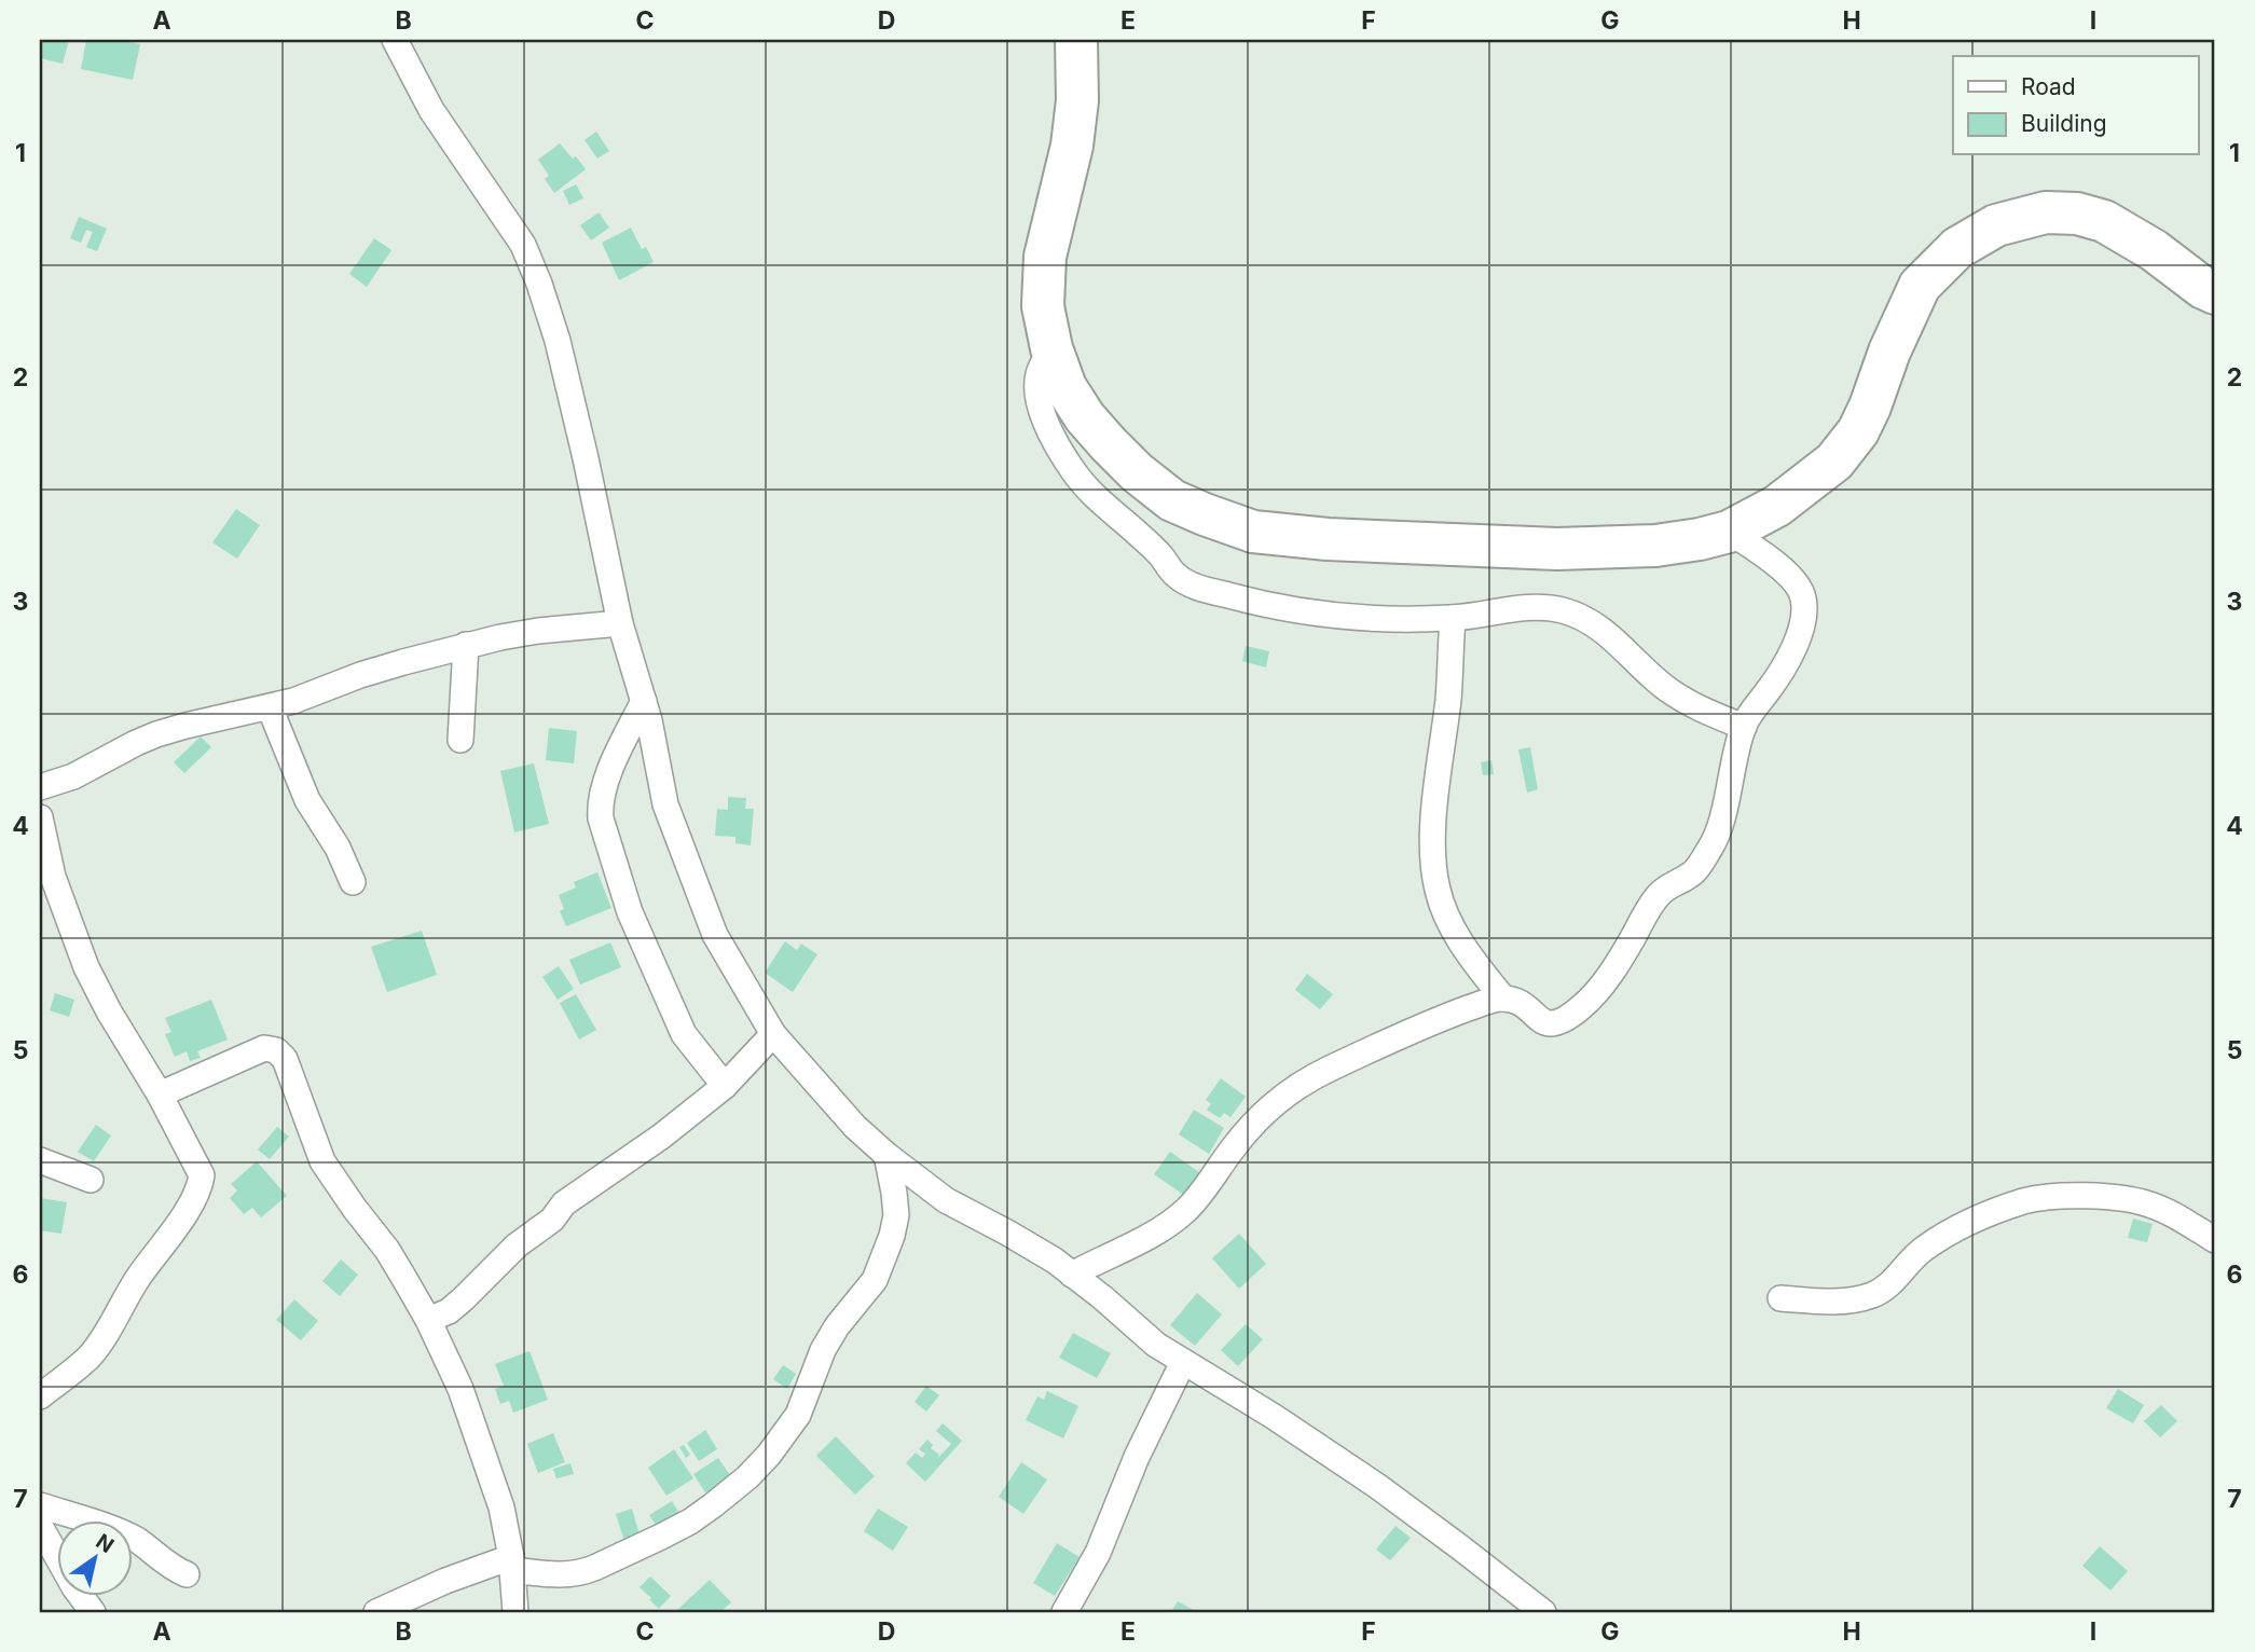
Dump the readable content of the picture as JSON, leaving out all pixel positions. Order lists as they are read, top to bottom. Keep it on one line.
{"legend":["Road","Building"],"north":"top right","grid":{"columns":["A","B","C","D","E","F","G","H","I"],"rows":["1","2","3","4","5","6","7"]}}
